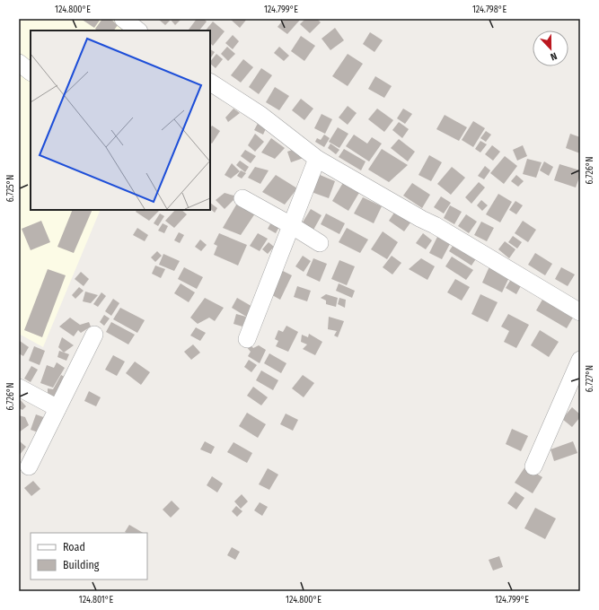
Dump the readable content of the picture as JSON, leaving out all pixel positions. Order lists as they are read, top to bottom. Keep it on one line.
{"legend":["Road","Building"],"north":"bottom","coordinates":["124.800°E","124.799°E","124.798°E","6.726°N","6.725°N","6.727°N","124.801°E"]}
